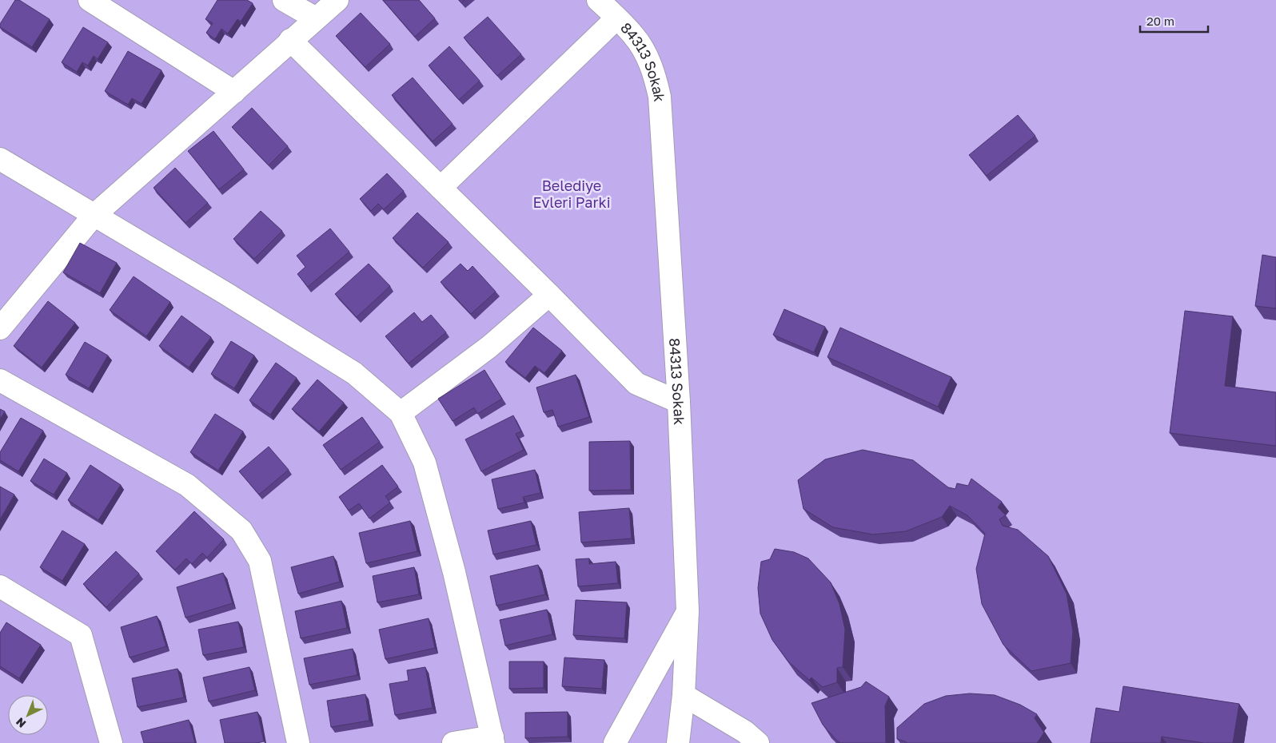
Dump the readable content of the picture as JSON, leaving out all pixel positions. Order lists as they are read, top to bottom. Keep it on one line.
{"streets":{"street":["84313 Sokak"]},"parks":["Belediye Evleri Parki"],"scale_bar":"20 m","north":"bottom left"}
